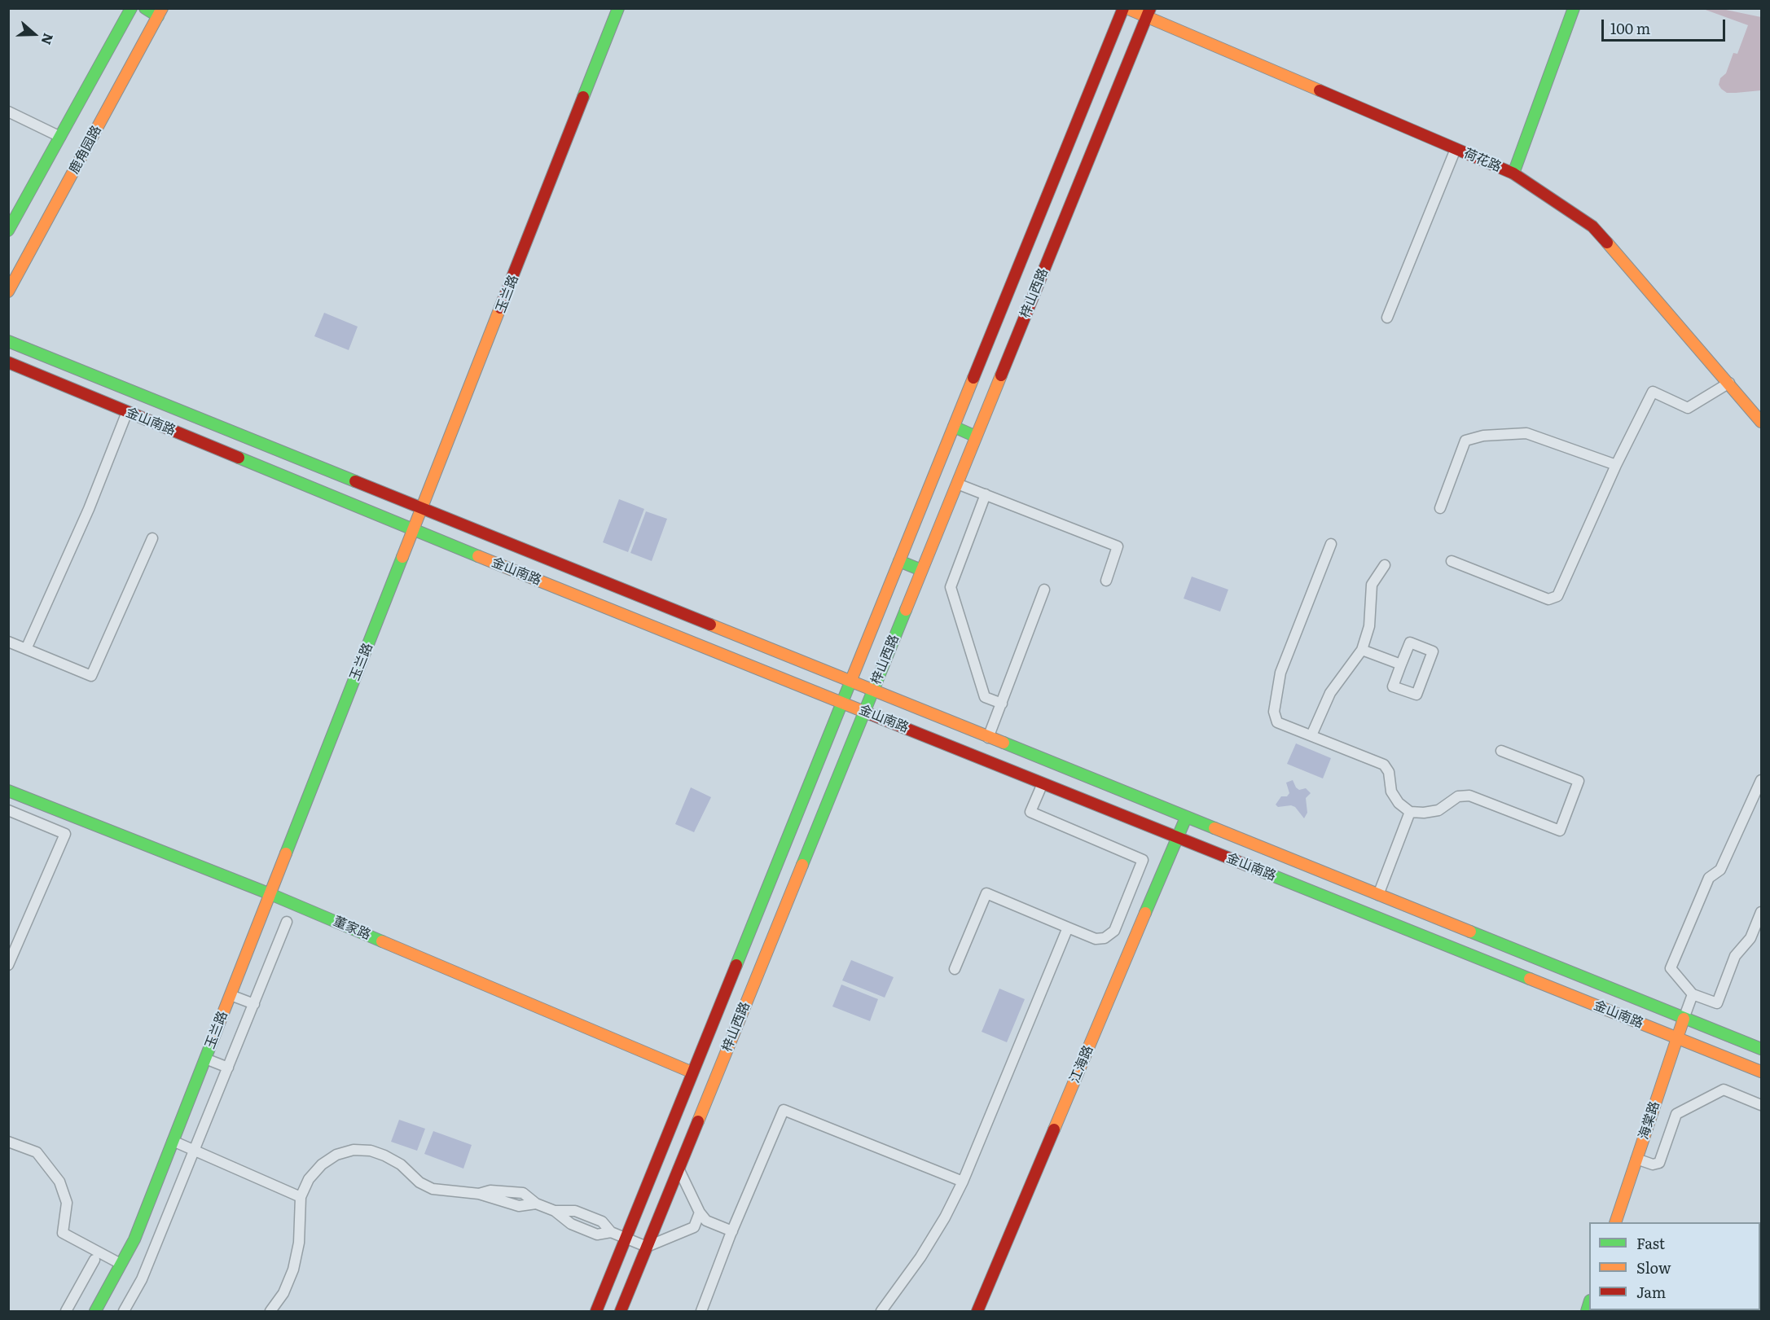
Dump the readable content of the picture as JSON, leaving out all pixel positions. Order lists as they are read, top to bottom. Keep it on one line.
{"streets":{"main road":["鹿角园路","荷花路","梓山西路","玉兰路","金山南路","董家路","江海路","海棠路"]},"crossings":[["荷花路","梓山西路"],["梓山西路","金山南路"],["梓山西路","董家路"],["玉兰路","金山南路"],["玉兰路","董家路"],["金山南路","江海路"],["金山南路","海棠路"]],"legend":["Fast","Slow","Jam"],"scale_bar":"100 m","north":"right"}
